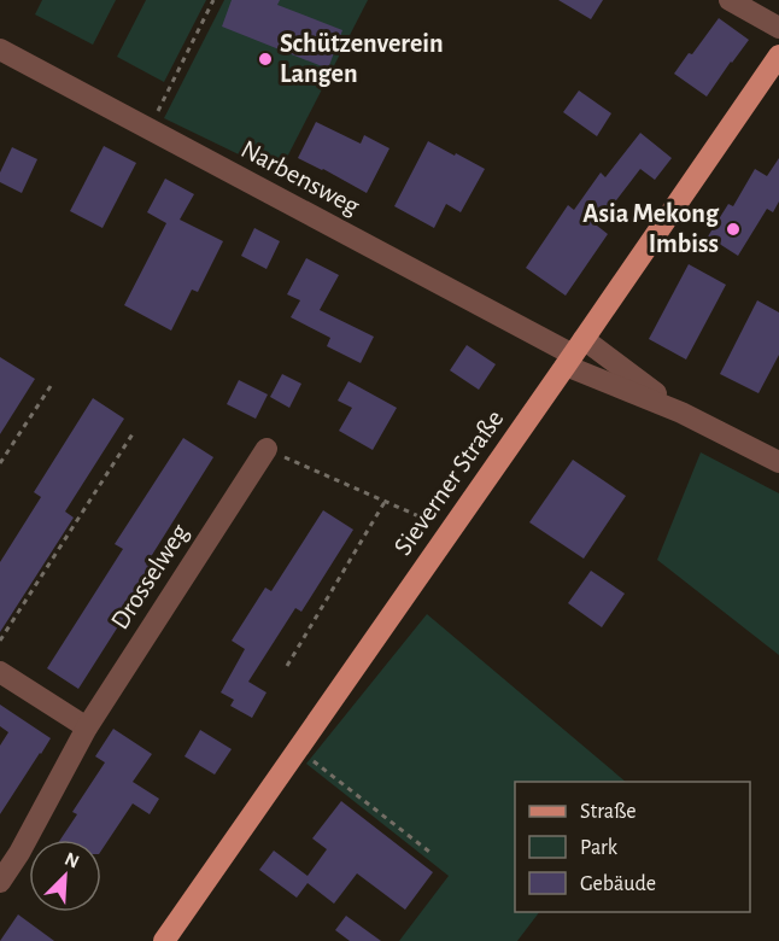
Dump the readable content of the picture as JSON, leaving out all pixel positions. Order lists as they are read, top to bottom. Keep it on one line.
{"streets":{"main road":["Sieverner Straße"],"street":["Narbensweg","Drosselweg"]},"crossings":[["Narbensweg","Sieverner Straße"]],"places":["Schützenverein Langen","Asia Mekong Imbiss"],"legend":["Straße","Park","Gebäude"],"north":"top right"}
